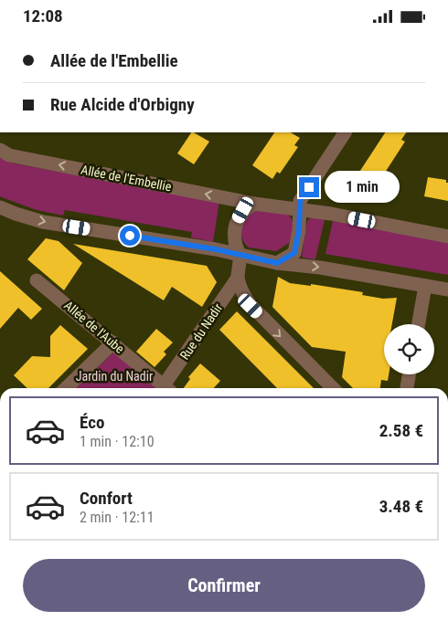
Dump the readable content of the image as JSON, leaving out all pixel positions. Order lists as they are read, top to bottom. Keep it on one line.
{"streets":{"street":["Allée de l'Embellie","Allée de l'Aube","Rue du Nadir"]},"parks":["Jardin du Nadir"],"page":{"status":"12:08","banner":["Allée de l'Embellie","Rue Alcide d'Orbigny"],"bubble":"1 min","list":[{"name":"Éco","note":"1 min · 12:10","value":"2.58 €"},{"name":"Confort","note":"2 min · 12:11","value":"3.48 €"}],"buttons":"Confirmer"}}
